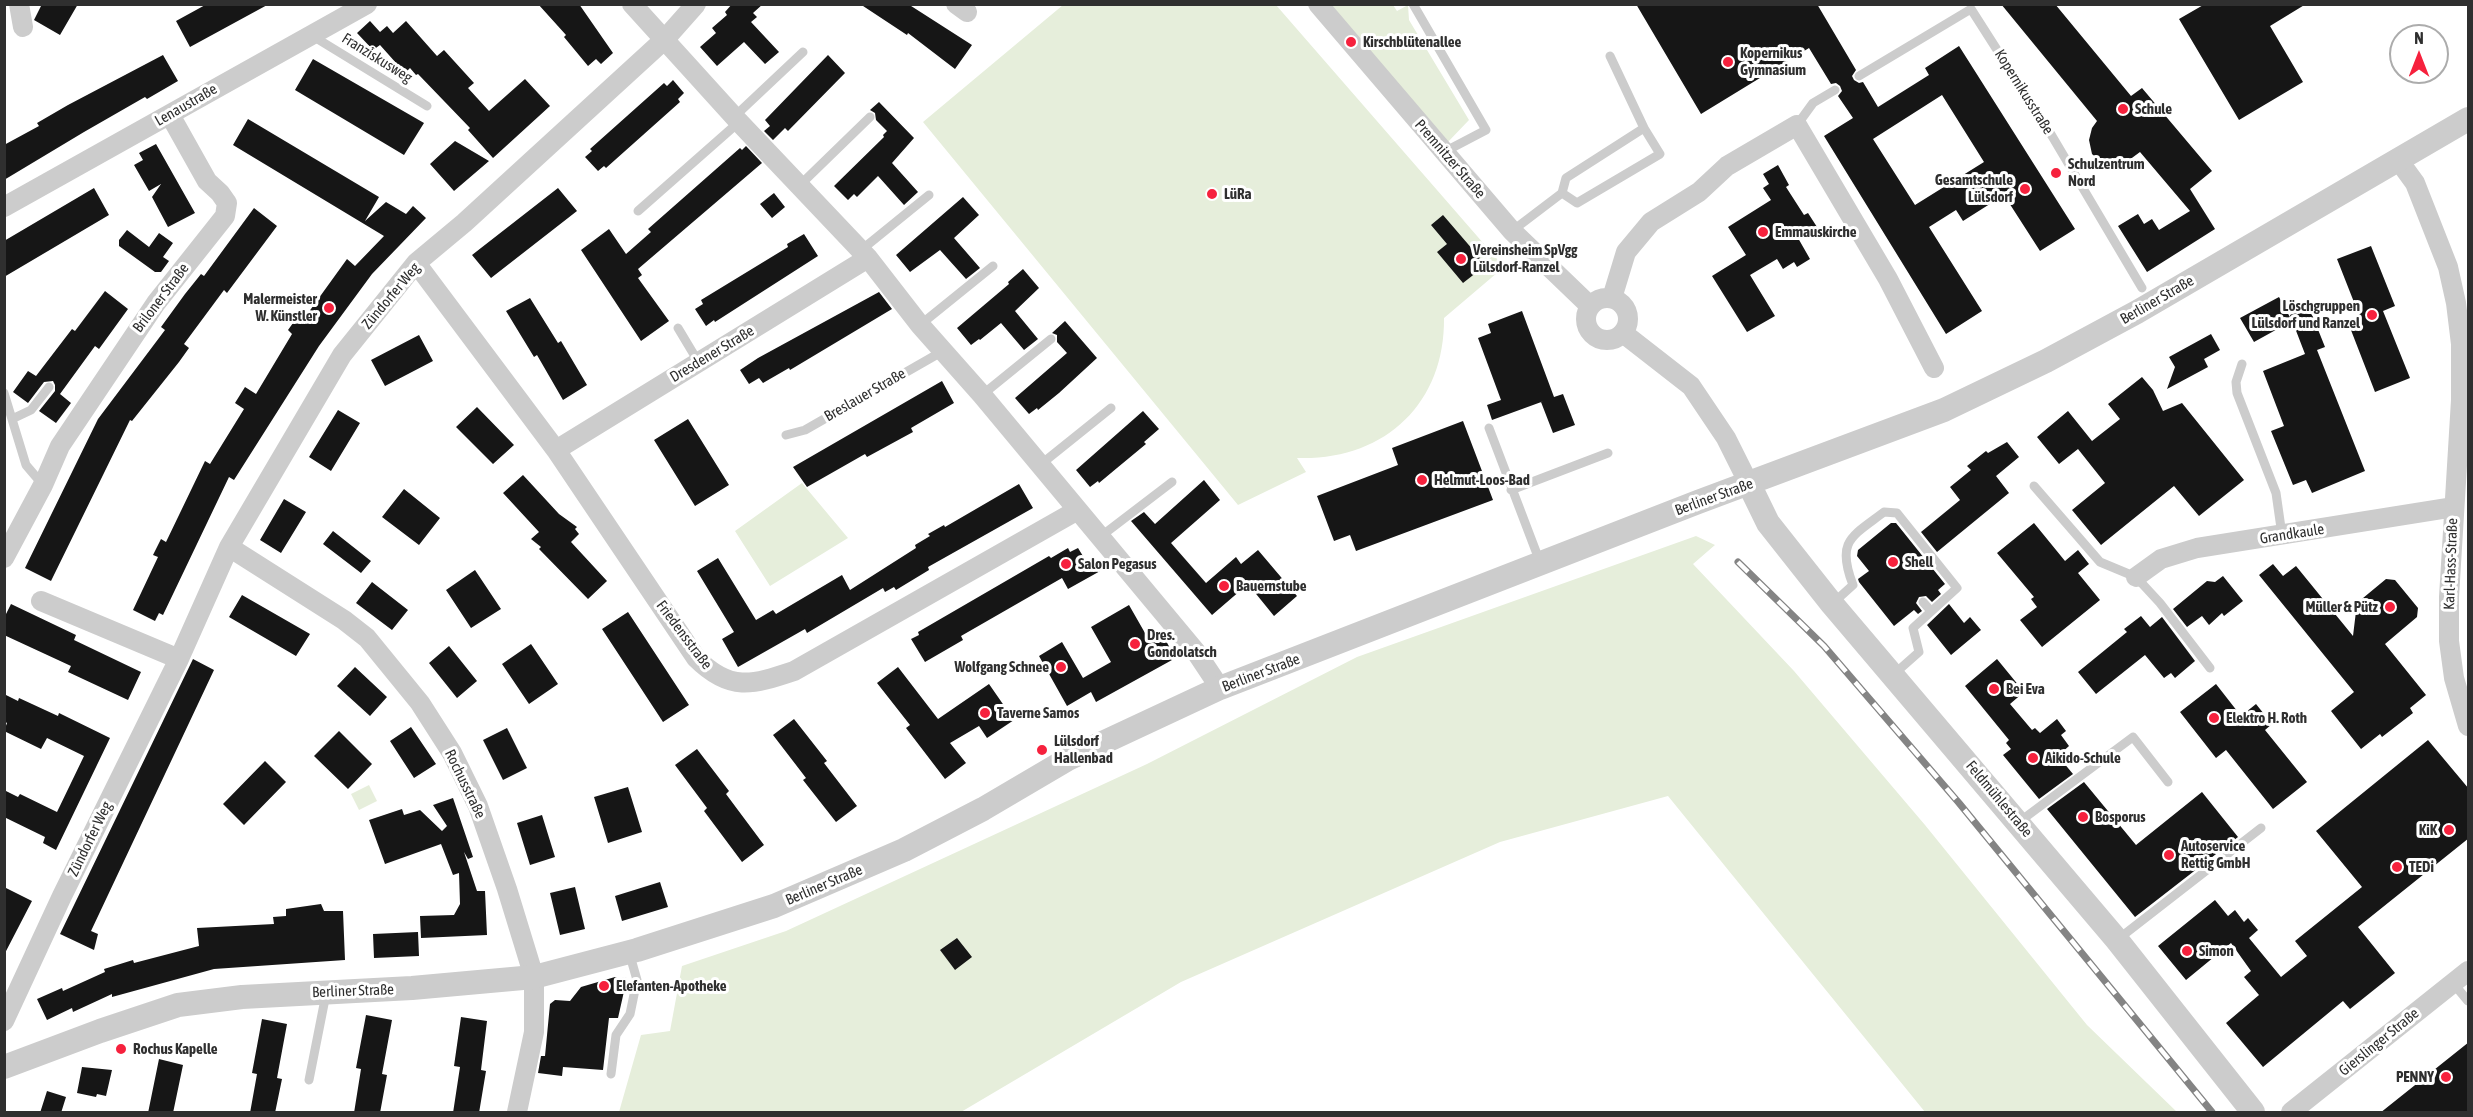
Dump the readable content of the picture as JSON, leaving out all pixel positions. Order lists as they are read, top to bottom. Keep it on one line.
{"streets":{"street":["Lenaustraße","Premnitzer Straße","Zündorfer Weg","Briloner Straße","Berliner Straße","Dresdener Straße","Grandkaule","Karl-Hass-Straße","Friedensstraße","Rochusstraße","Feldmühlestraße","Gierslinger Straße"],"lane":["Franziskusweg","Kopernikusstraße","Breslauer Straße"]},"crossings":[["Franziskusweg","Lenaustraße"],["Lenaustraße","Briloner Straße"],["Zündorfer Weg","Friedensstraße"],["Zündorfer Weg","Rochusstraße"],["Berliner Straße","Karl-Hass-Straße"],["Berliner Straße","Rochusstraße"],["Berliner Straße","Feldmühlestraße"],["Dresdener Straße","Friedensstraße"],["Grandkaule","Karl-Hass-Straße"]],"places":["Kirschblütenallee","Kopernikus Gymnasium","Schule","Schulzentrum Nord","Gesamtschule Lülsdorf","LüRa","Emmauskirche","Vereinsheim SpVgg Lülsdorf-Ranzel","Malermeister W. Künstler","Löschgruppen Lülsdorf und Ranzel","Helmut-Loos-Bad","Shell","Salon Pegasus","Bauernstube","Müller & Pütz","Dres. Gondolatsch","Wolfgang Schnee","Bei Eva","Taverne Samos","Elektro H. Roth","Lülsdorf Hallenbad","Aikido-Schule","Bosporus","KiK","Autoservice Rettig GmbH","TEDi","Simon","Elefanten-Apotheke","Rochus Kapelle","PENNY"],"north":"top"}
